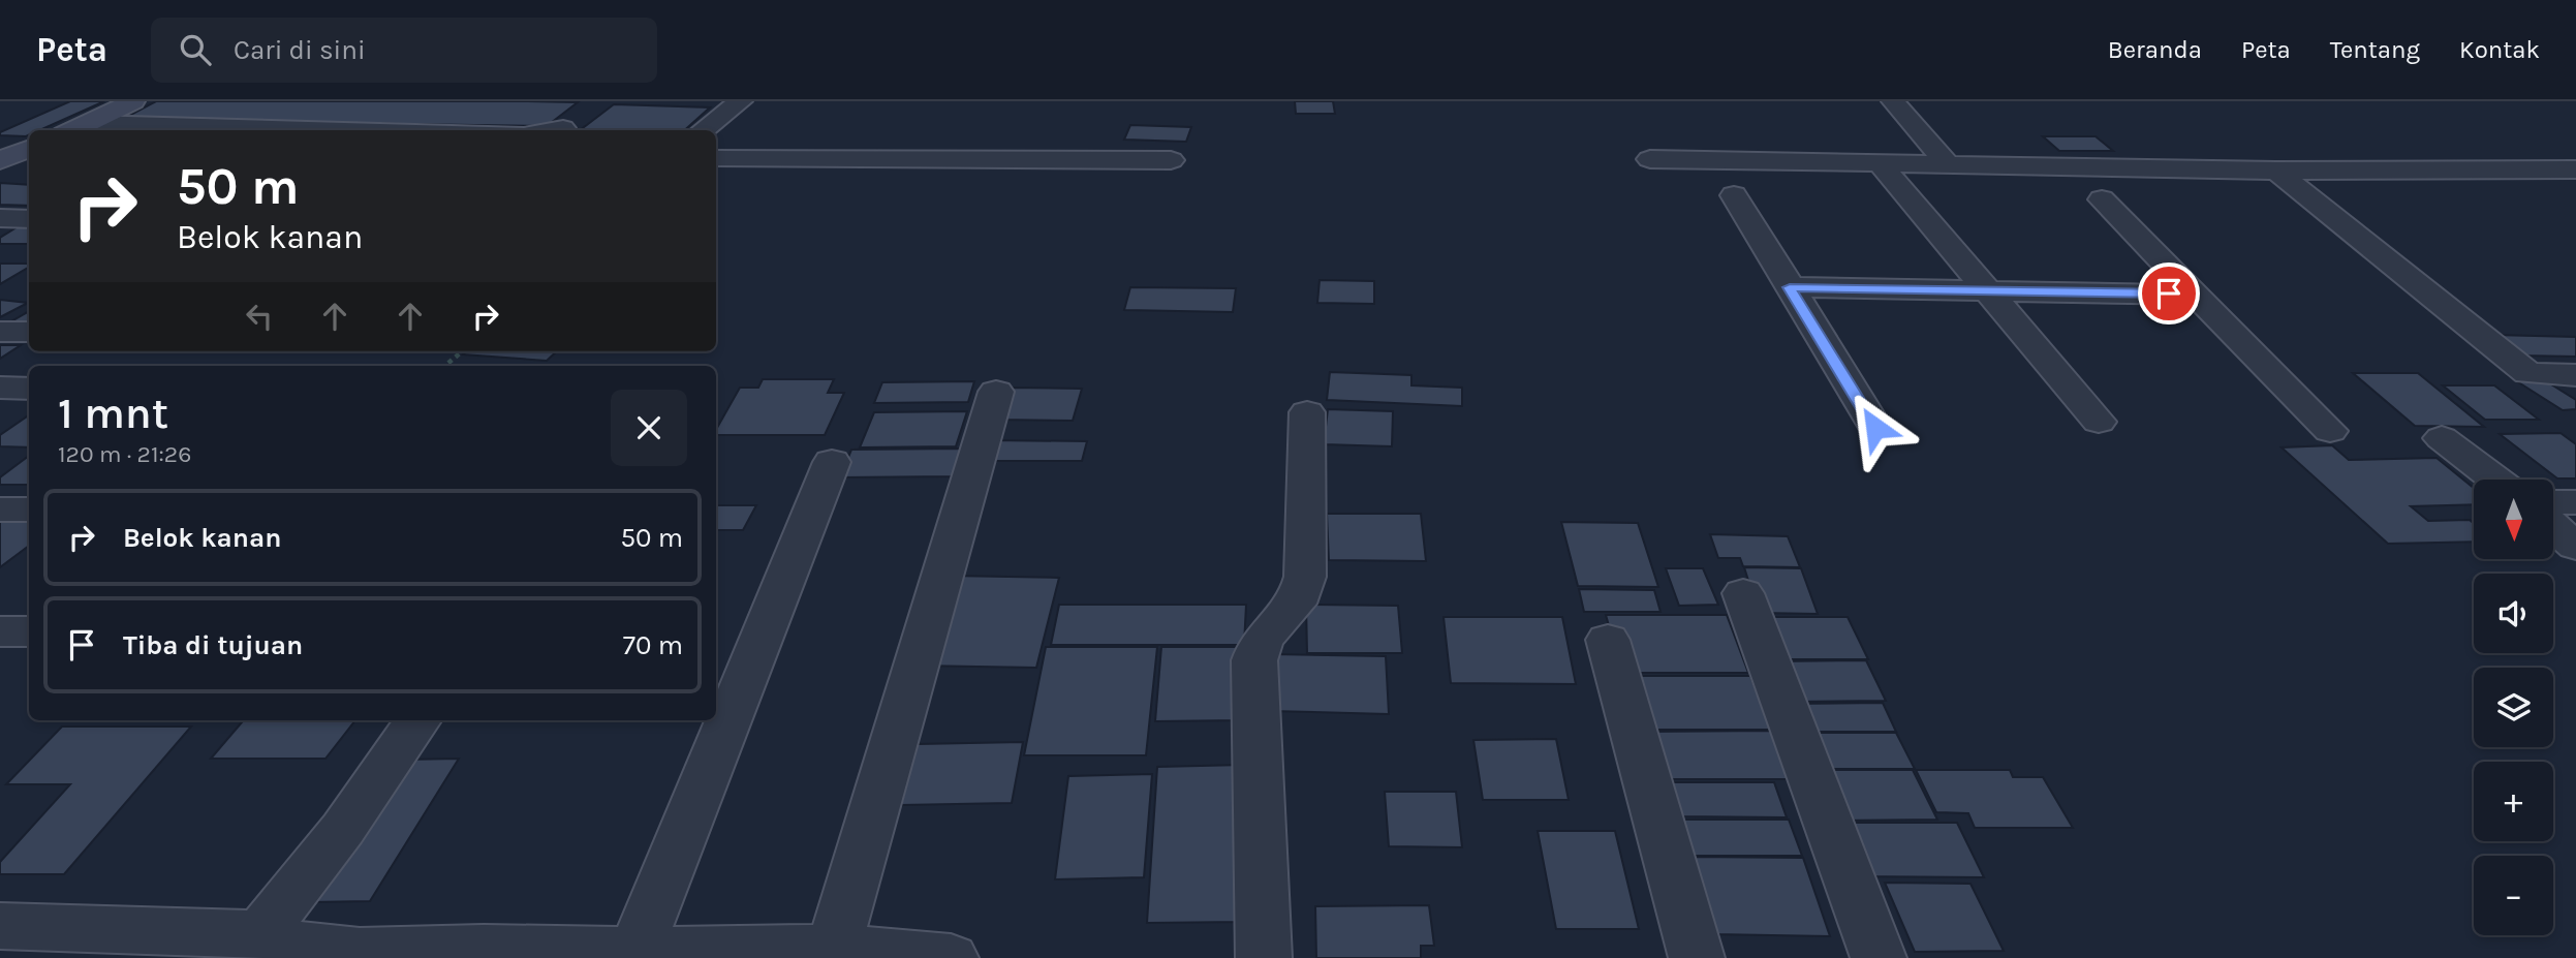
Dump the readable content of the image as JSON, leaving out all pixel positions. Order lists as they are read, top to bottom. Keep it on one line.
{"north":"bottom","page":{"header":"Peta","search":"Cari di sini","nav":["Beranda","Peta","Tentang","Kontak"],"turn":["50 m","Belok kanan"],"heading":["1 mnt","120 m · 21:26"],"map_buttons":["+","−"],"list":[{"name":"Belok kanan","value":"50 m"},{"name":"Tiba di tujuan","value":"70 m"}]}}
